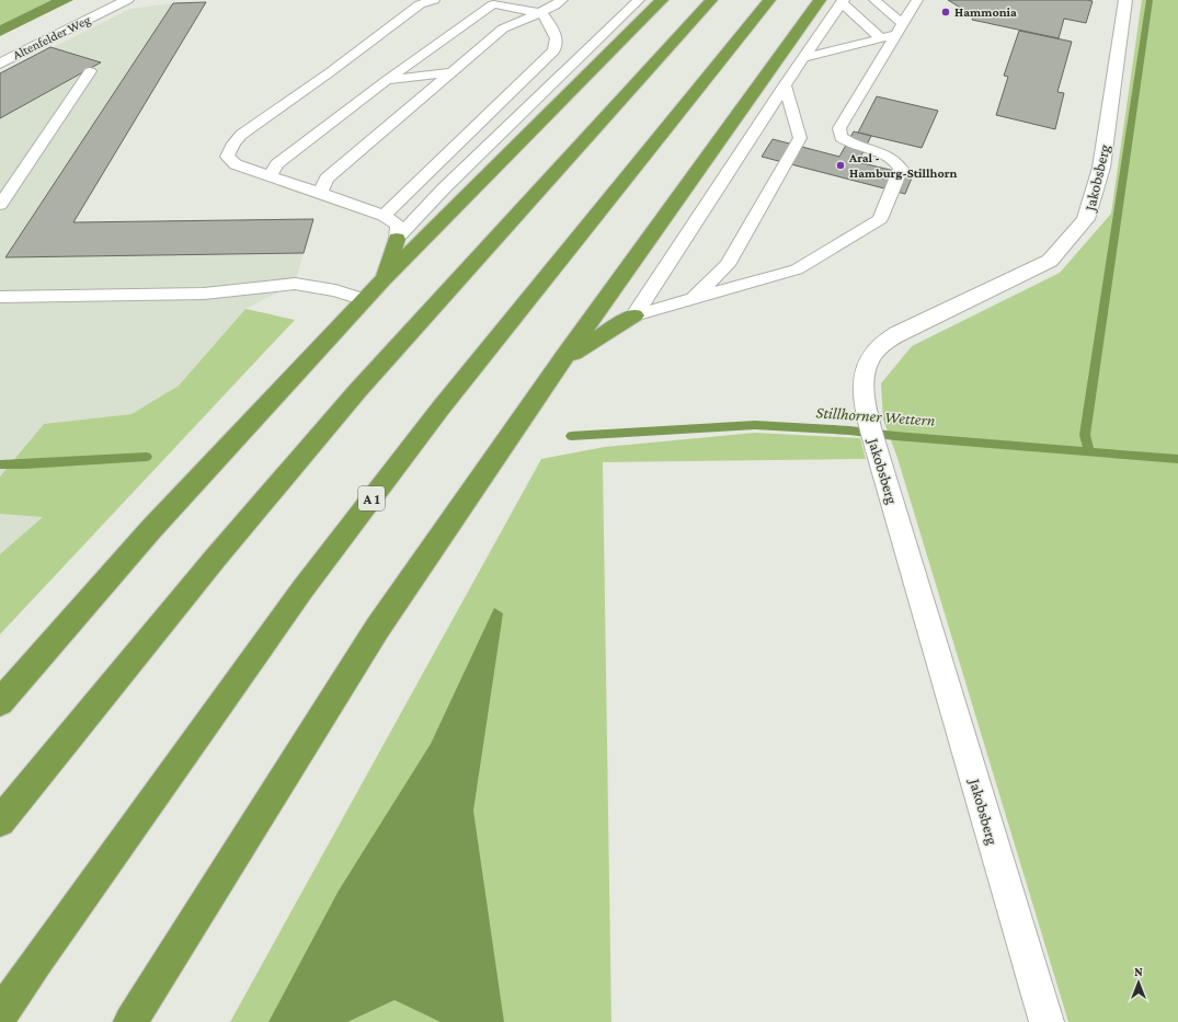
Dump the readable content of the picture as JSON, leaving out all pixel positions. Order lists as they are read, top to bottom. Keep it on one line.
{"streets":{"highway":["A 1"],"street":["Altenfelder Weg","Jakobsberg"]},"water":["Stillhorner Wettern"],"places":["Hammonia","Aral - Hamburg-Stillhorn"],"north":"top"}
